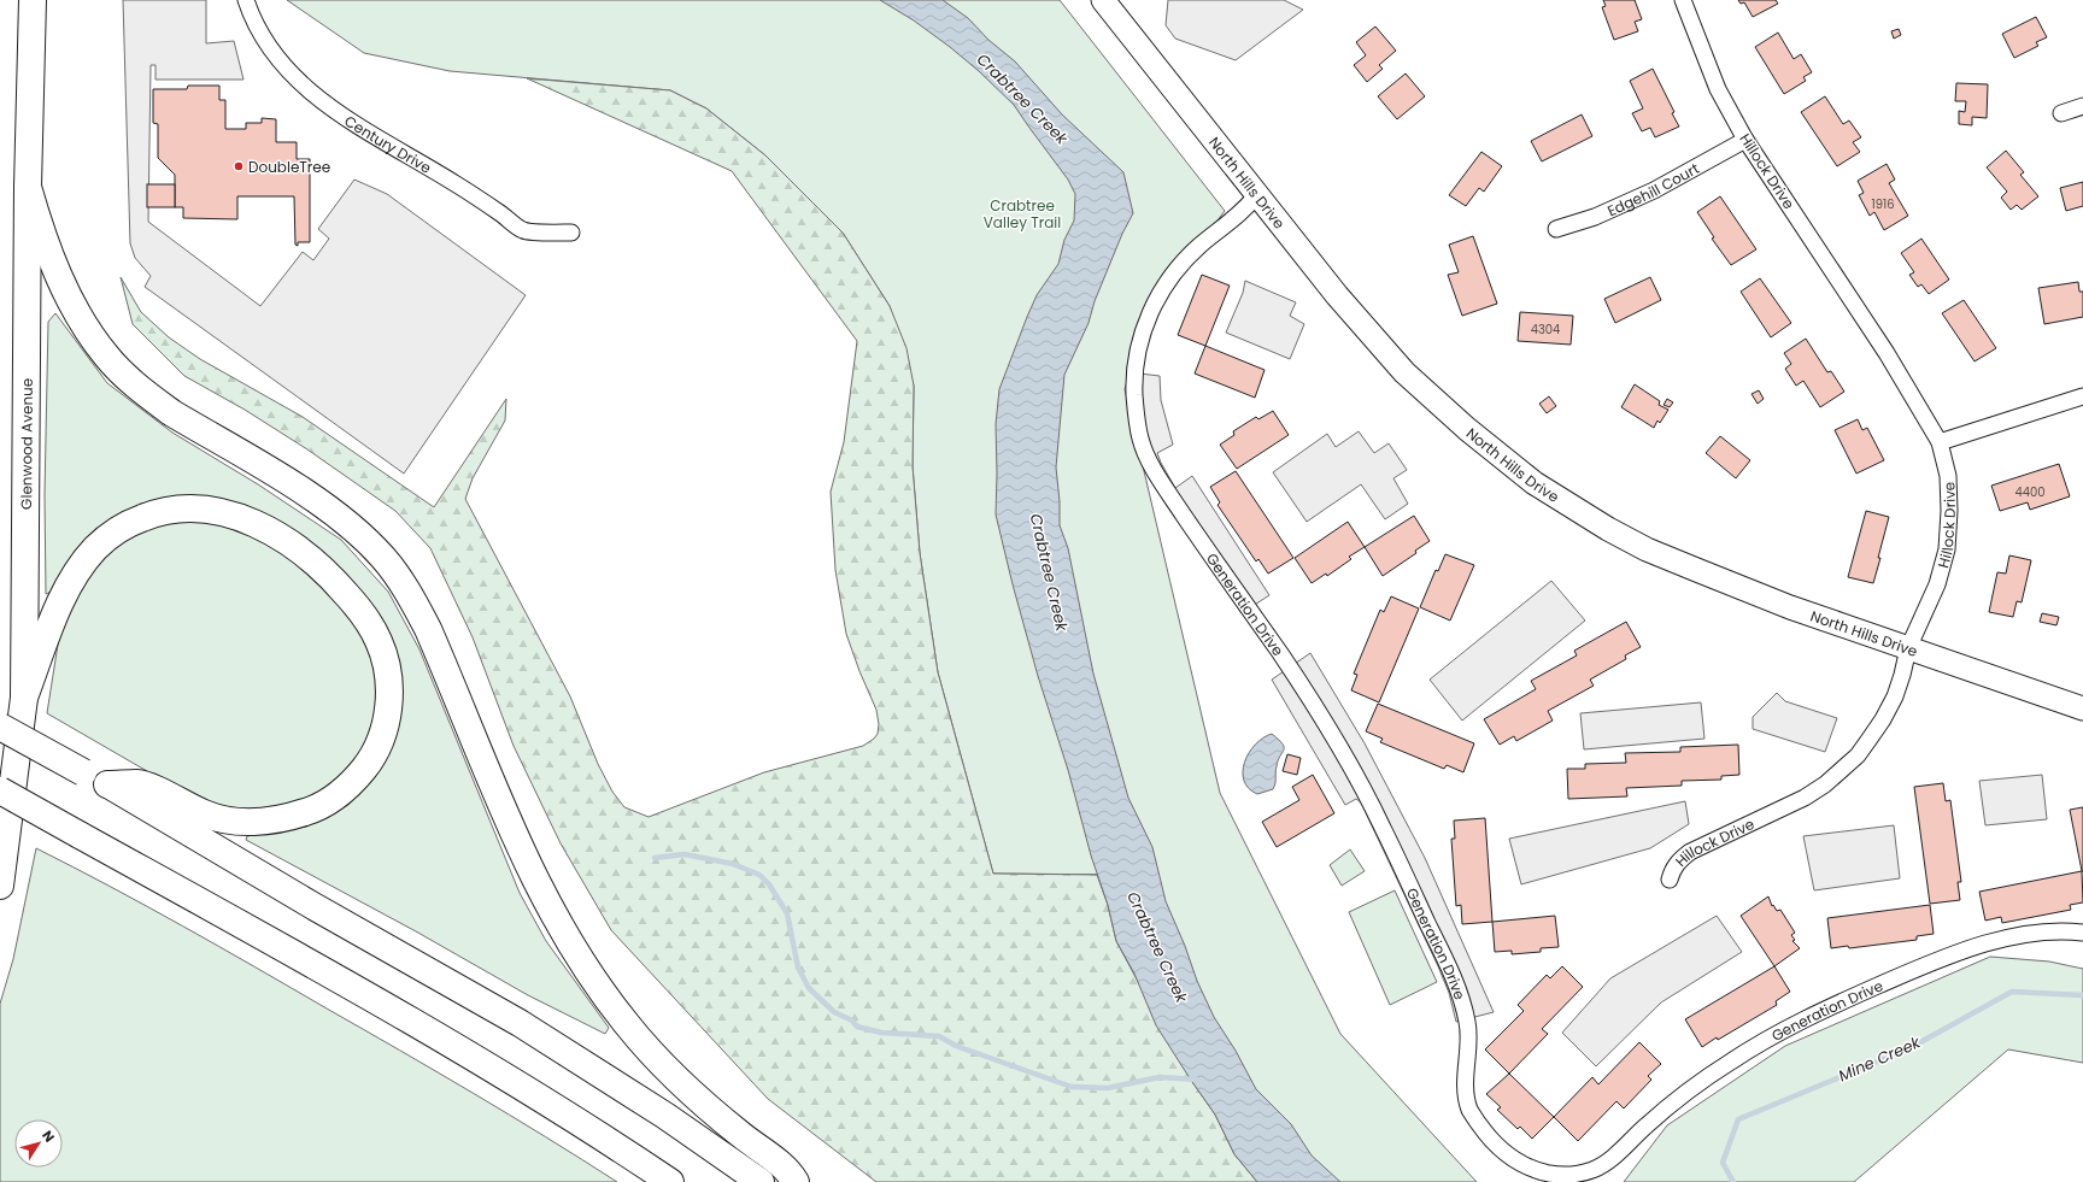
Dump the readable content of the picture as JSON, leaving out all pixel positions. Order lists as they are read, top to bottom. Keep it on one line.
{"streets":{"highway":["Glenwood Avenue"],"main road":["North Hills Drive"],"street":["Century Drive","Hillock Drive","Edgehill Court","Generation Drive"]},"crossings":[["Hillock Drive","North Hills Drive"],["Hillock Drive","Edgehill Court"],["North Hills Drive","Generation Drive"]],"water":["Crabtree Creek","Mine Creek"],"parks":["Crabtree Valley Trail"],"places":["DoubleTree"],"house_numbers":["1916","4304","4400"],"north":"top right"}
